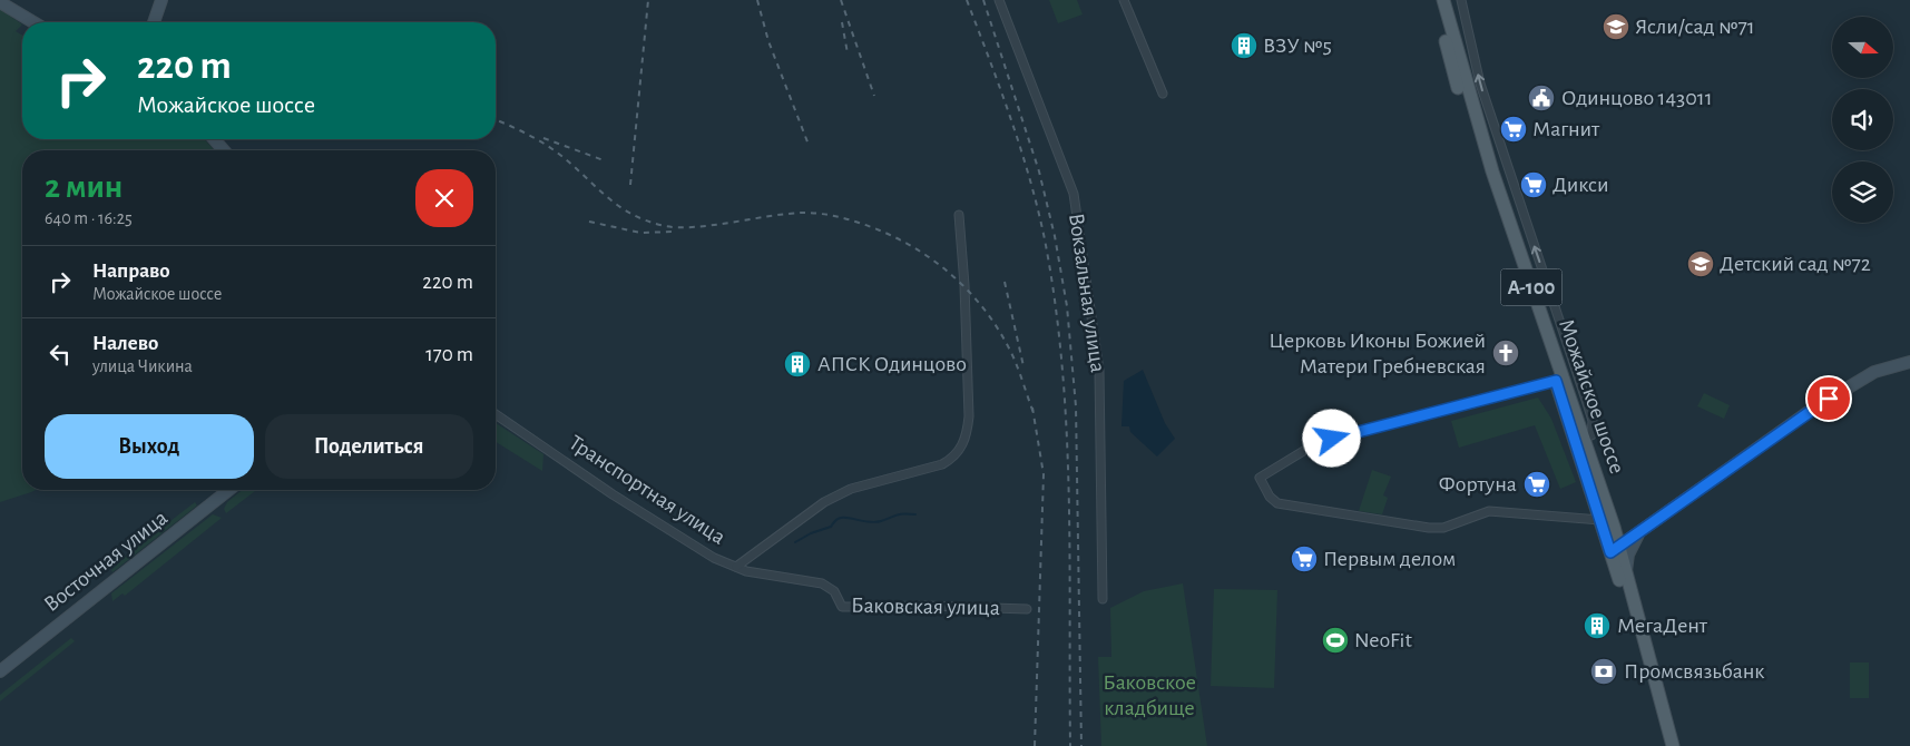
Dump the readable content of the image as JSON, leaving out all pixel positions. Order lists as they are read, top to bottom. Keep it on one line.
{"streets":{"main road":["А-100","Можайское шоссе"],"street":["Вокзальная улица","Транспортная улица","Восточная улица","Баковская улица"]},"crossings":[["Транспортная улица","Баковская улица"]],"parks":["Баковское кладбище"],"places":{"school or university":["Ясли/сад №71","Детский сад №72"],"building":["ВЗУ №5","АПСК Одинцово","МегаДент"],"public building":["Одинцово 143011"],"supermarket":["Магнит","Дикси","Фортуна","Первым делом"],"church":["Церковь Иконы Божией Матери Гребневская"],"sports":["NeoFit"],"bank":["Промсвязьбанк"]},"north":"right","page":{"turn":["220 m","Можайское шоссе"],"heading":["2 мин","640 m · 16:25"],"list":[{"name":"Направо","note":"Можайское шоссе","value":"220 m"},{"name":"Налево","note":"улица Чикина","value":"170 m"}],"buttons":["Выход","Поделиться"]}}
